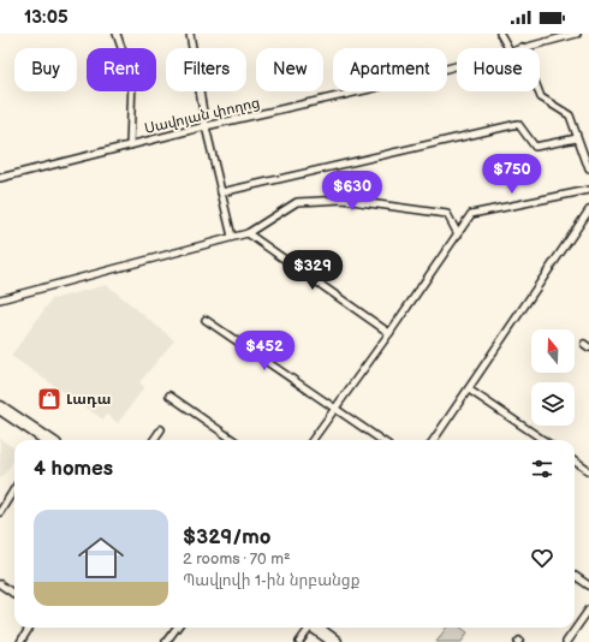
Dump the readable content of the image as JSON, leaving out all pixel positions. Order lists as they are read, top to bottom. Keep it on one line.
{"streets":{"street":["Սավոյան փողոց"]},"places":{"shop":["Լադա"]},"north":"top","page":{"status":"13:05","chip":["Buy","Rent","Filters","New","Apartment","House"],"price":["$750","$630","$329","$452"],"heading":"4 homes","list":[{"name":"$329/mo","note":"2 rooms · 70 m² · Պավլովի 1-ին նրբանցք"}]}}
